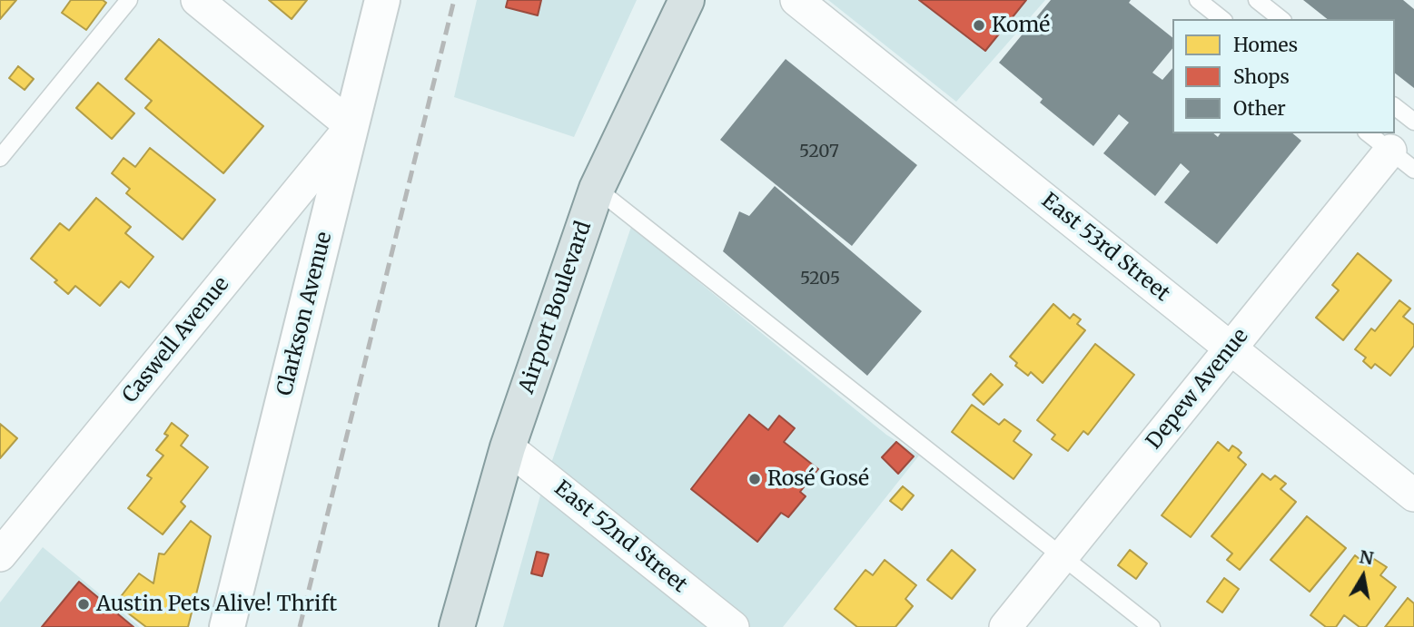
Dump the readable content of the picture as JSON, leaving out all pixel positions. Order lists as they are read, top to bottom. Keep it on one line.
{"streets":{"main road":["Airport Boulevard"],"street":["East 53rd Street","Clarkson Avenue","Caswell Avenue","Depew Avenue","East 52nd Street"]},"crossings":[["East 53rd Street","Depew Avenue"],["Airport Boulevard","East 52nd Street"],["Clarkson Avenue","Caswell Avenue"]],"places":["Komé","Rosé Gosé","Austin Pets Alive! Thrift"],"house_numbers":["5207","5205"],"legend":["Homes","Shops","Other"],"north":"top"}
